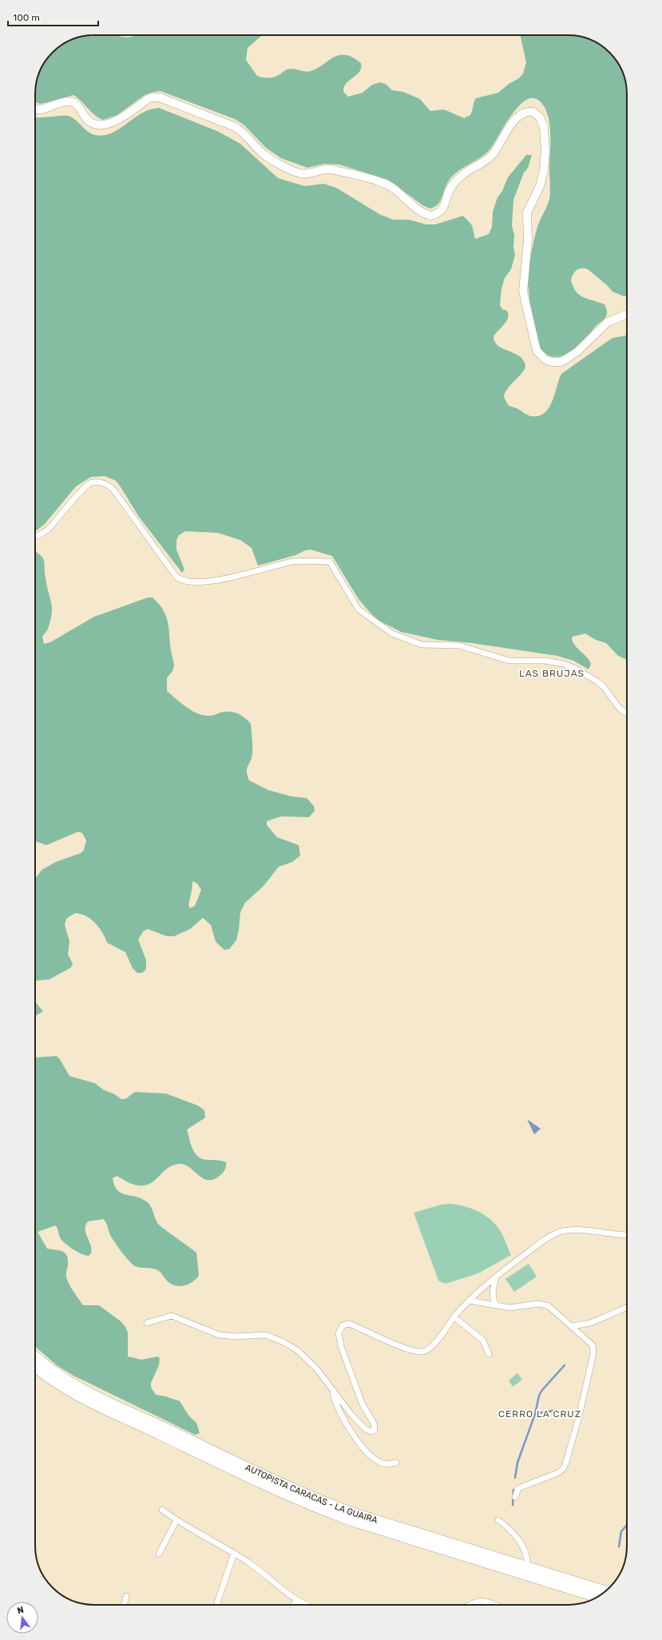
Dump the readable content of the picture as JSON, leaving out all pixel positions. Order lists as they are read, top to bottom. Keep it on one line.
{"streets":{"highway":["AUTOPISTA CARACAS - LA GUAIRA"]},"districts":["LAS BRUJAS","CERRO LA CRUZ"],"scale_bar":"100 m","north":"top"}
